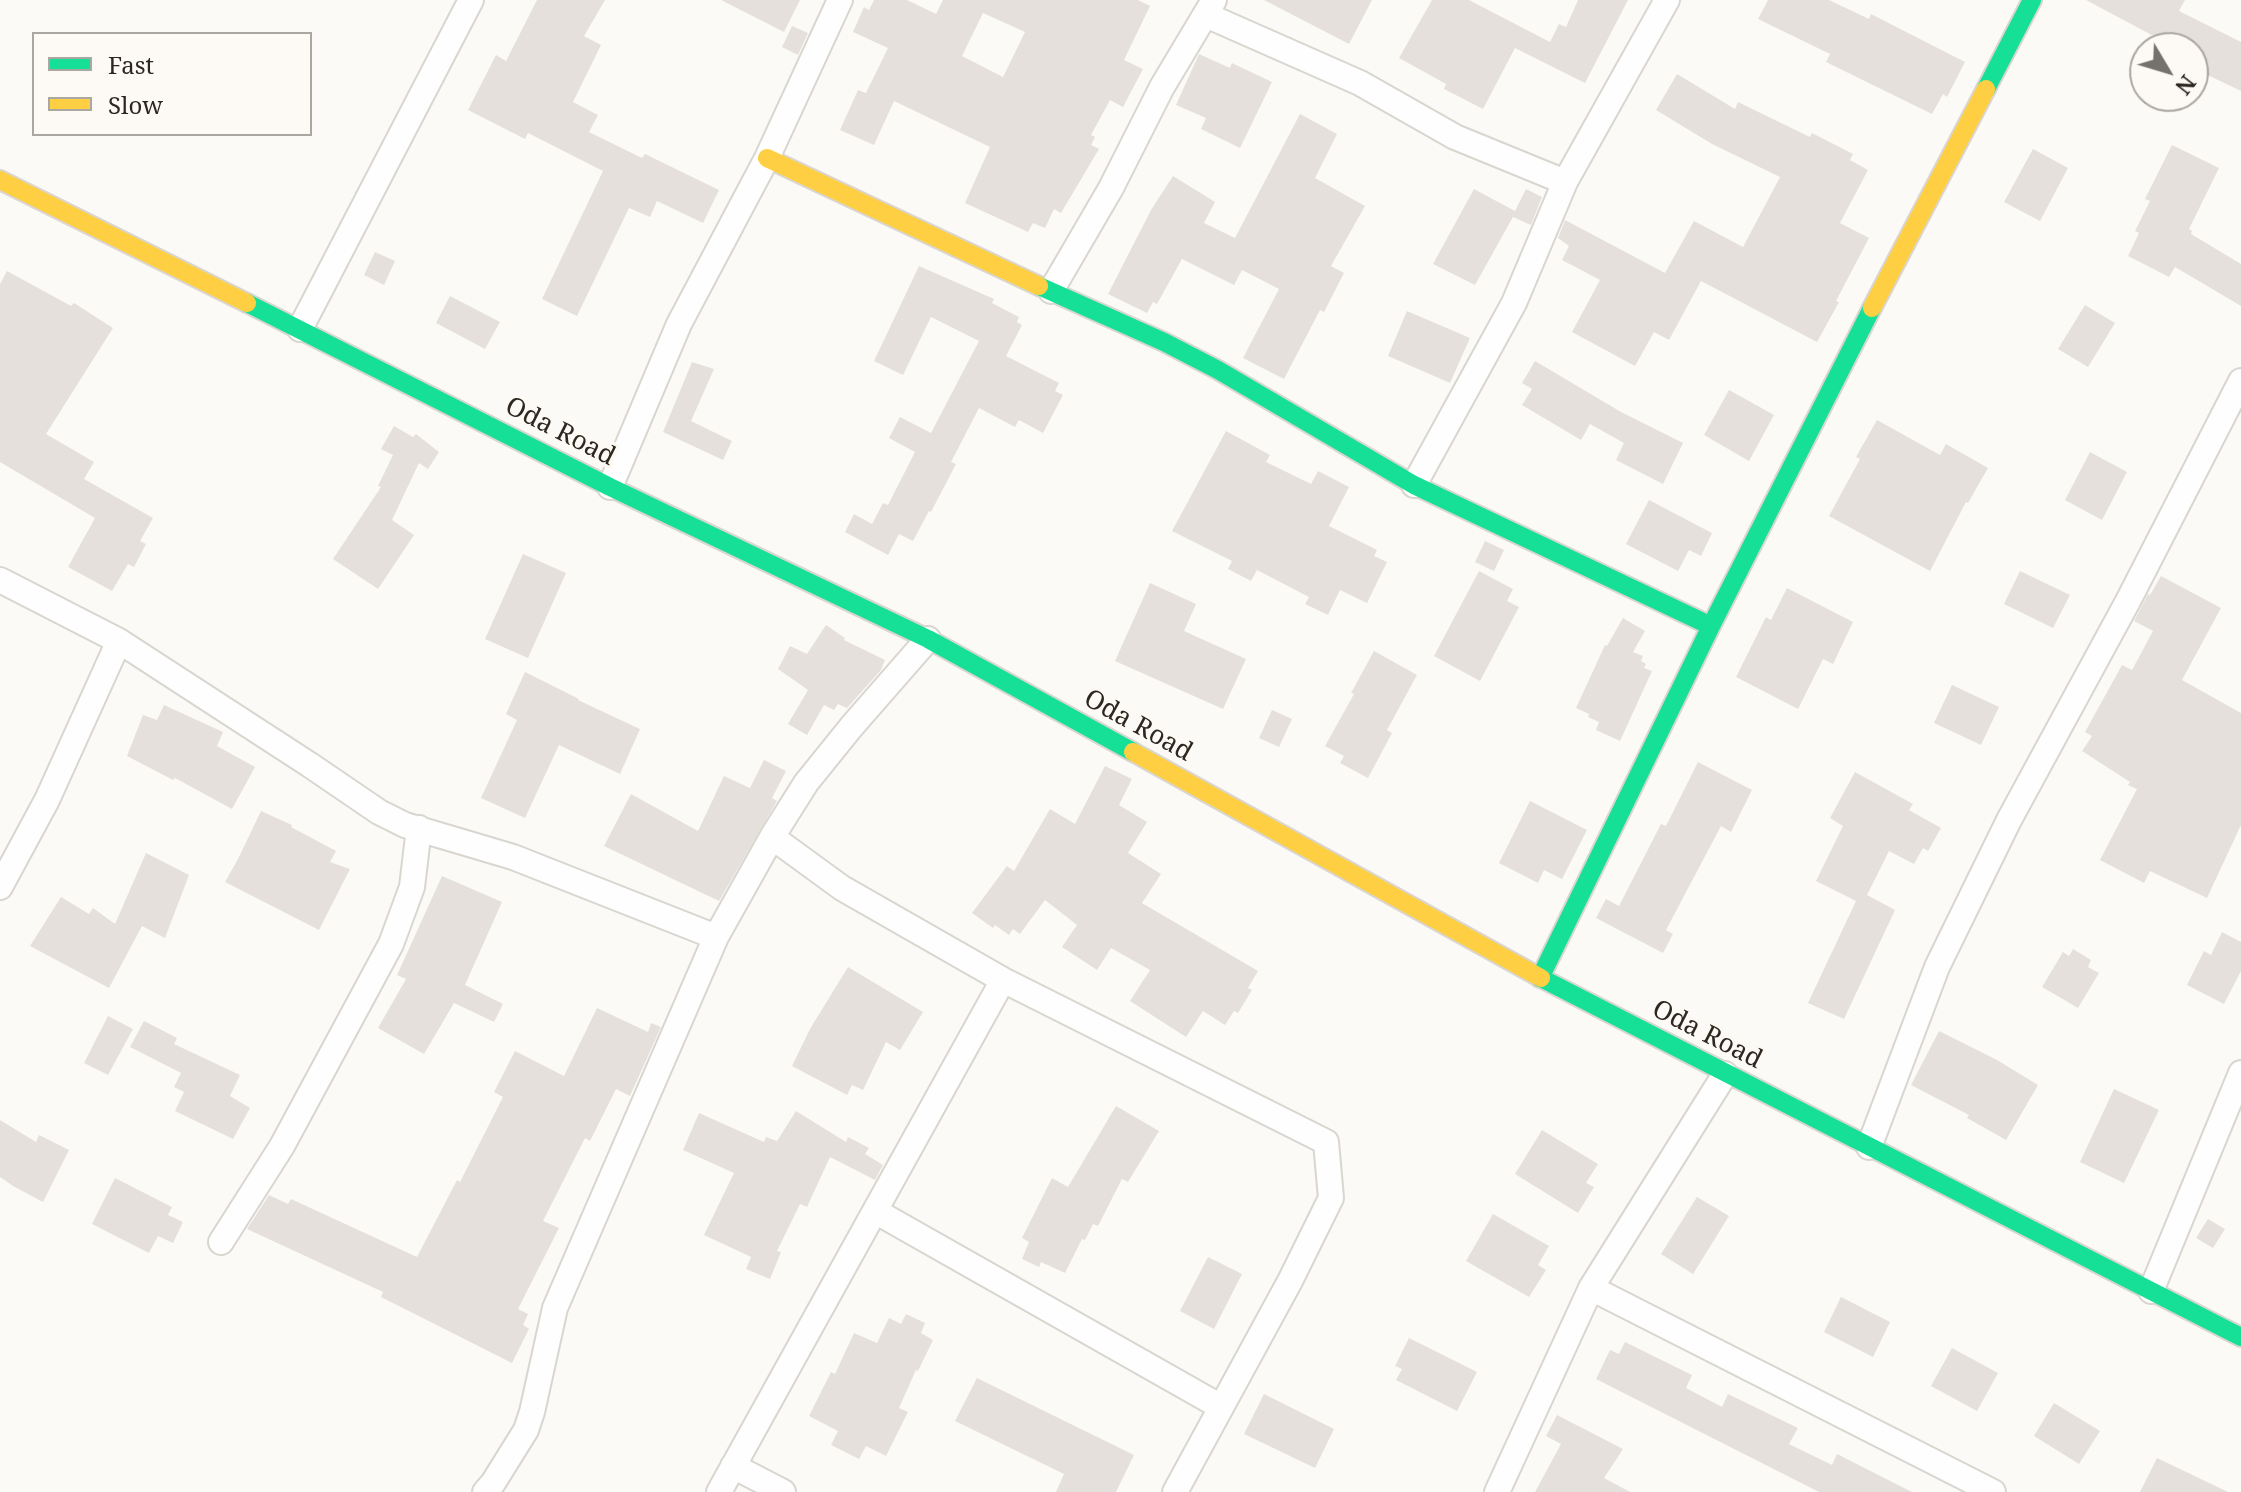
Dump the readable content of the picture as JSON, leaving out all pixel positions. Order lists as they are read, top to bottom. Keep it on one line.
{"streets":{"street":["Oda Road"]},"legend":["Fast","Slow"],"north":"bottom right"}
